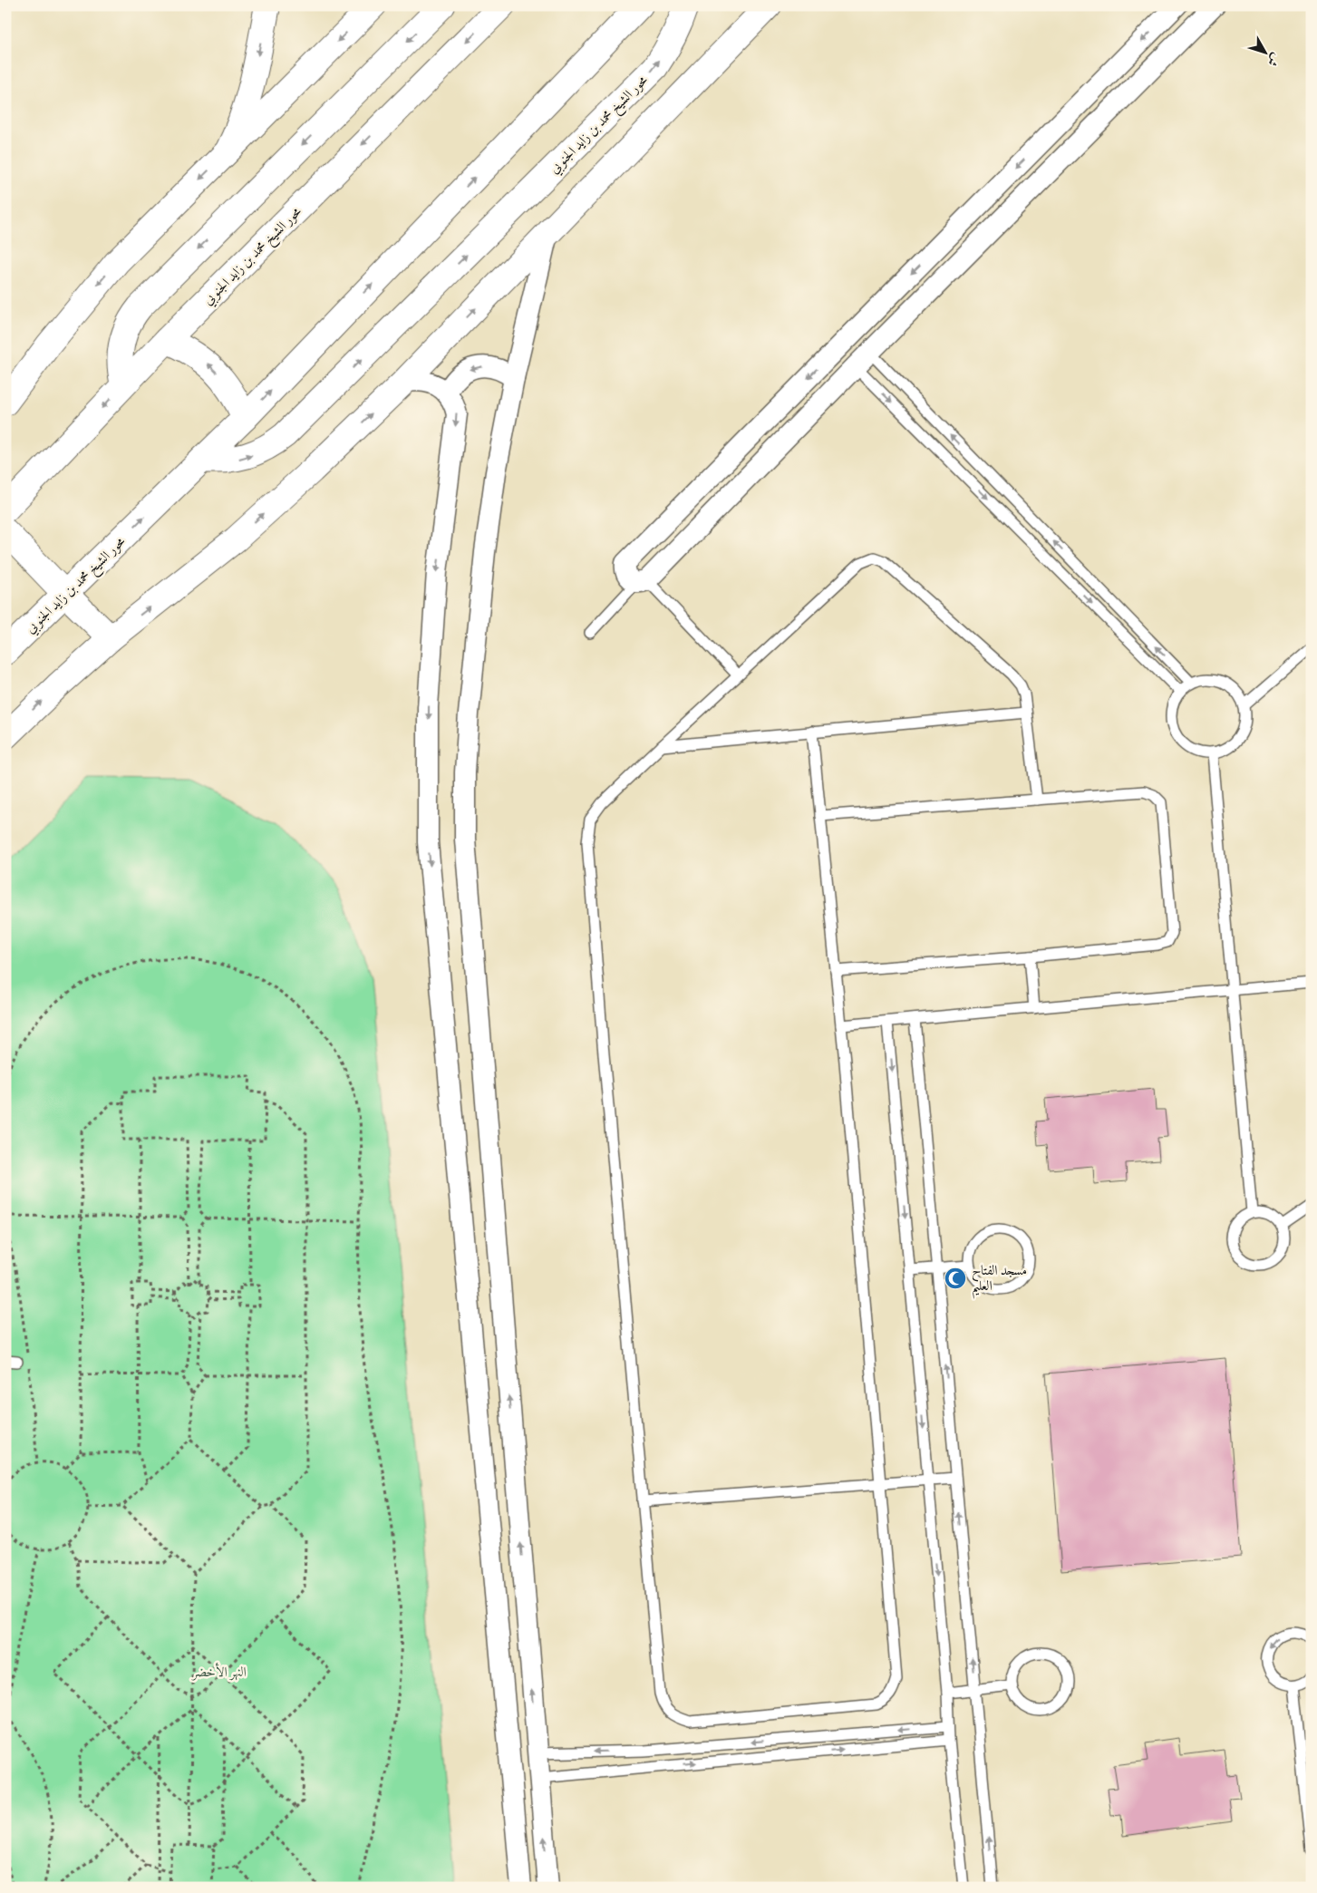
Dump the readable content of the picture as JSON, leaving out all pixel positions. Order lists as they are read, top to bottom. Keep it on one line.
{"streets":{"main road":["محور الشيخ محمد بن زايد الجنوبي"]},"parks":["النهر الأخضر"],"places":{"mosque":["مسجد الفتاح العليم"]},"north":"bottom right"}
